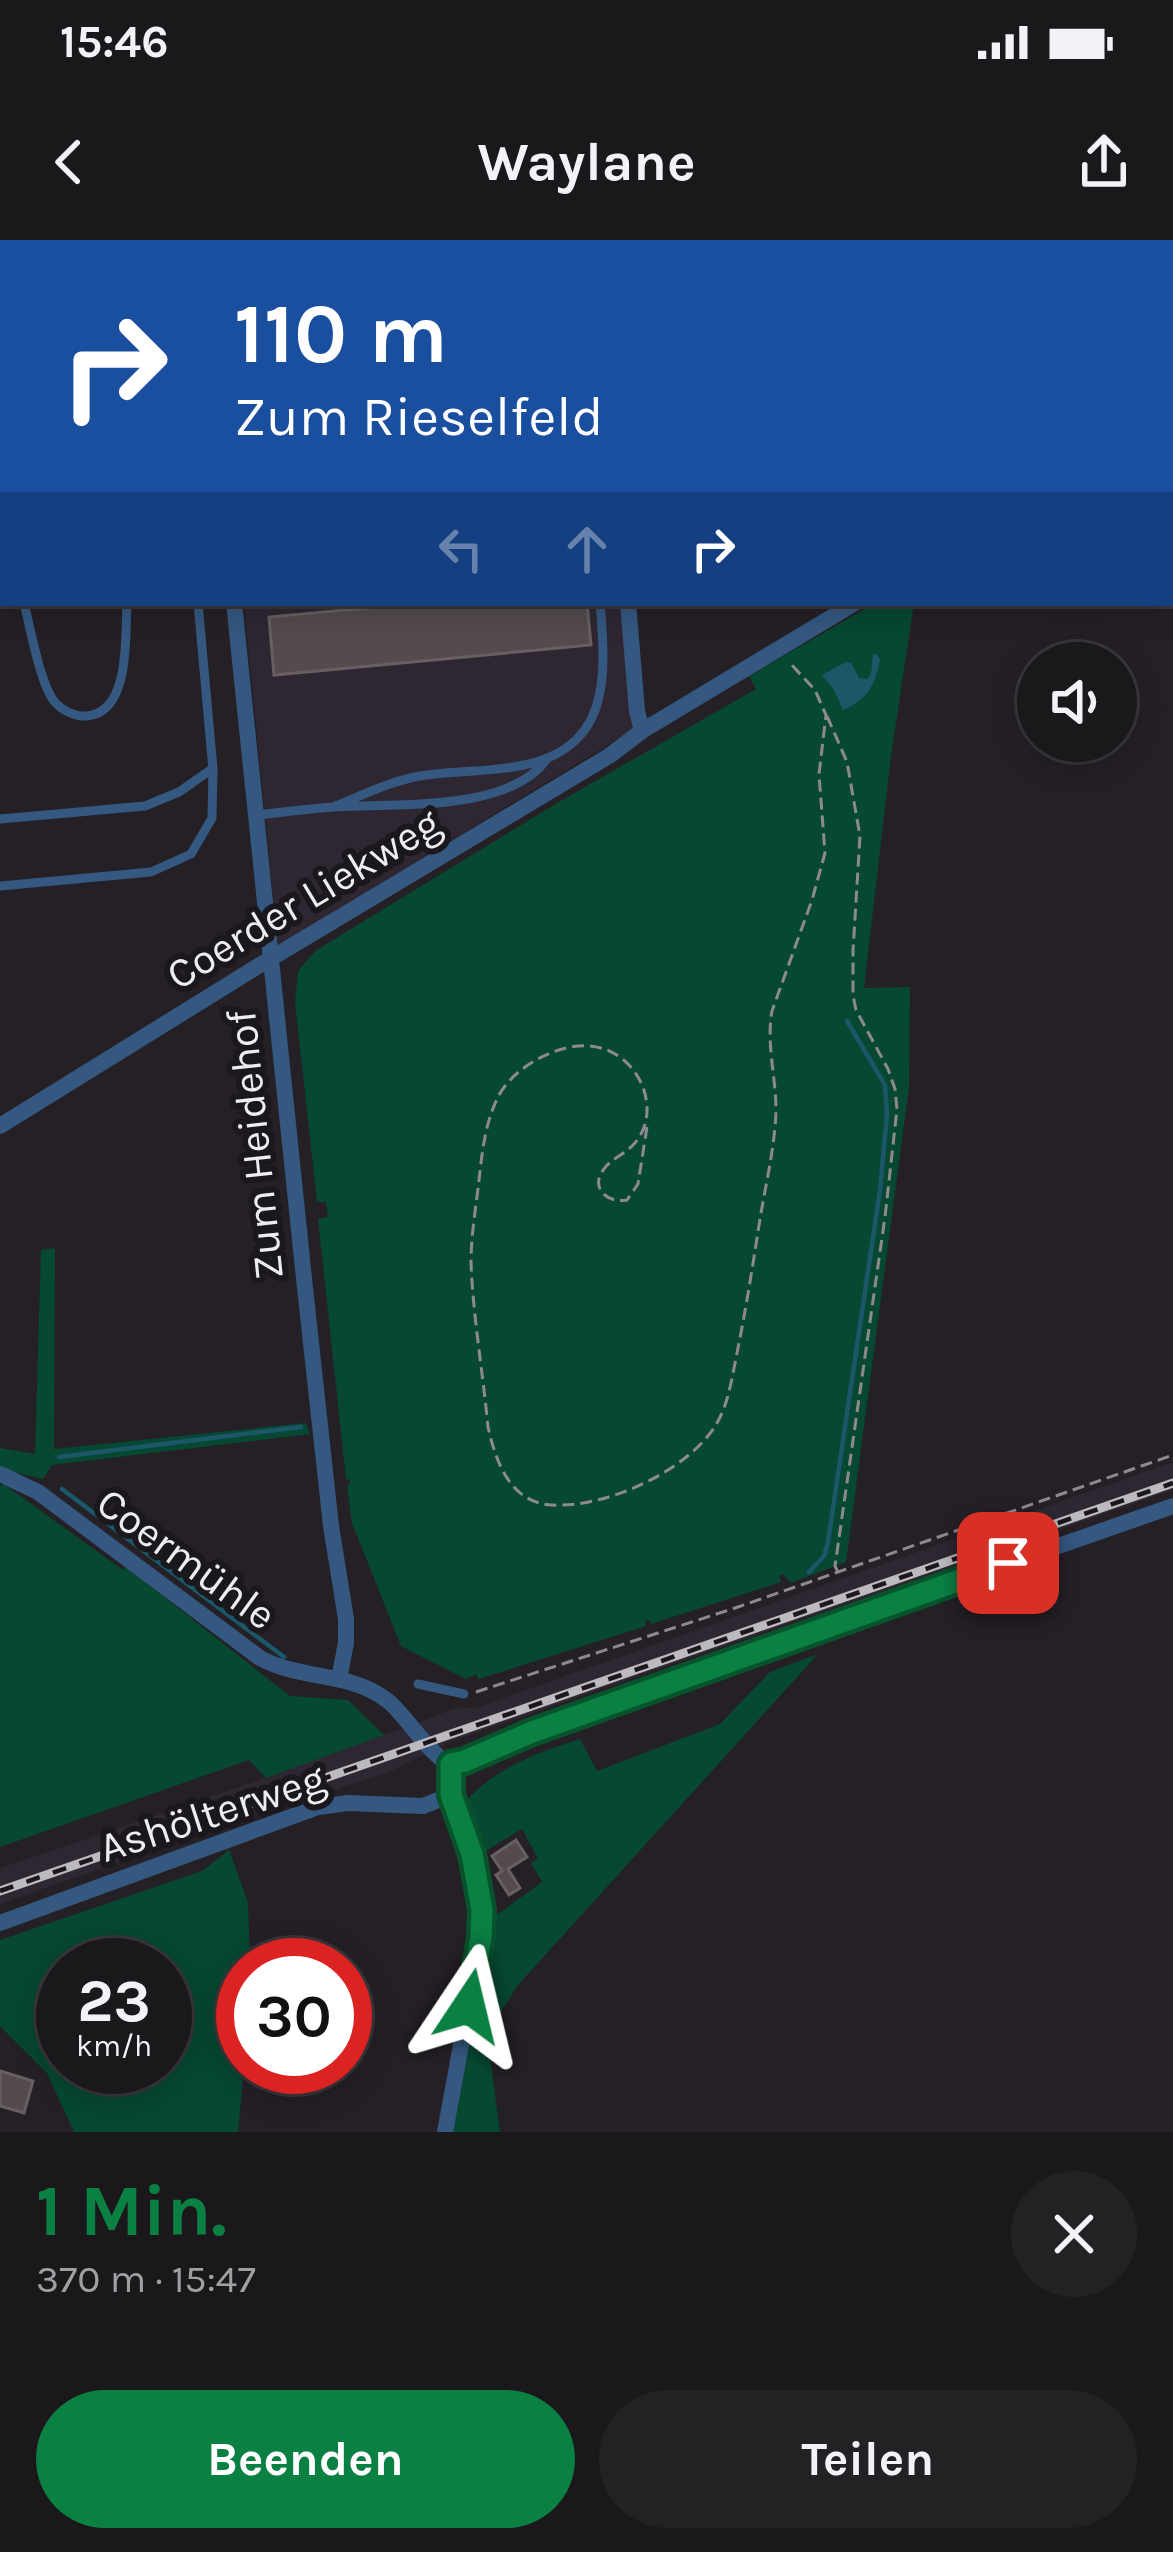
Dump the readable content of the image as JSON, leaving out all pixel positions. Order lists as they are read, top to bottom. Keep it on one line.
{"streets":{"street":["Coerder Liekweg","Zum Heidehof","Coermühle","Ashölterweg"]},"crossings":[["Coerder Liekweg","Zum Heidehof"],["Zum Heidehof","Coermühle"]],"page":{"status":"15:46","header":"Waylane","turn":["110 m","Zum Rieselfeld"],"speed":"23 km/h","limit":"30","heading":["1 Min.","370 m · 15:47"],"buttons":["Beenden","Teilen"]}}
